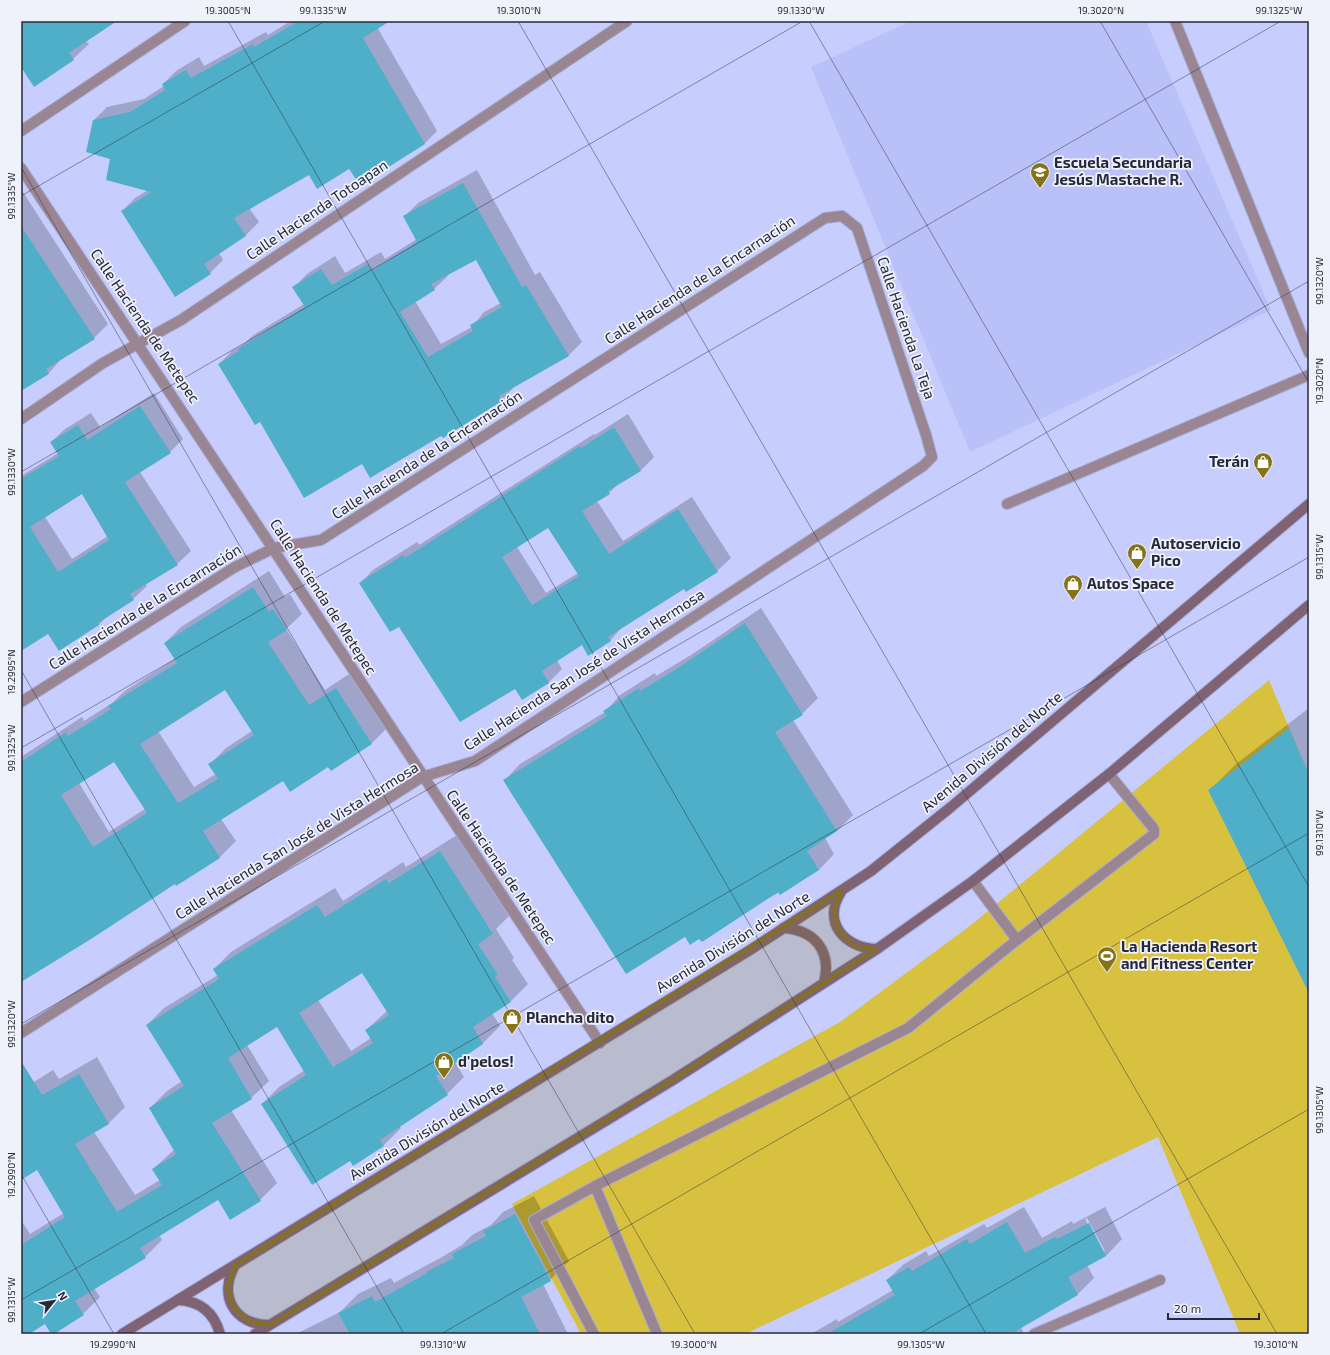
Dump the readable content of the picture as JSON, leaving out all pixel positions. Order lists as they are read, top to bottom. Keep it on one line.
{"streets":{"main road":["Avenida División del Norte"],"street":["Calle Hacienda Totoapan","Calle Hacienda de la Encarnación","Calle Hacienda de Metepec","Calle Hacienda La Teja","Calle Hacienda San José de Vista Hermosa"]},"crossings":[["Calle Hacienda Totoapan","Calle Hacienda de Metepec"],["Calle Hacienda de la Encarnación","Calle Hacienda de Metepec"],["Calle Hacienda de la Encarnación","Calle Hacienda La Teja"],["Calle Hacienda de Metepec","Calle Hacienda San José de Vista Hermosa"],["Calle Hacienda de Metepec","Avenida División del Norte"],["Calle Hacienda La Teja","Calle Hacienda San José de Vista Hermosa"]],"places":{"school or university":["Escuela Secundaria Jesús Mastache R."],"shop":["Terán","Autoservicio Pico","Autos Space","Plancha dito","d'pelos!"],"sports":["La Hacienda Resort and Fitness Center"]},"scale_bar":"20 m","north":"top right","coordinates":["19.3005°N","99.1335°W","19.3010°N","99.1330°W","19.3020°N","99.1325°W","99.1320°W","99.1315°W","19.2995°N","99.1310°W","99.1305°W","19.2990°N","19.3000°N"]}
